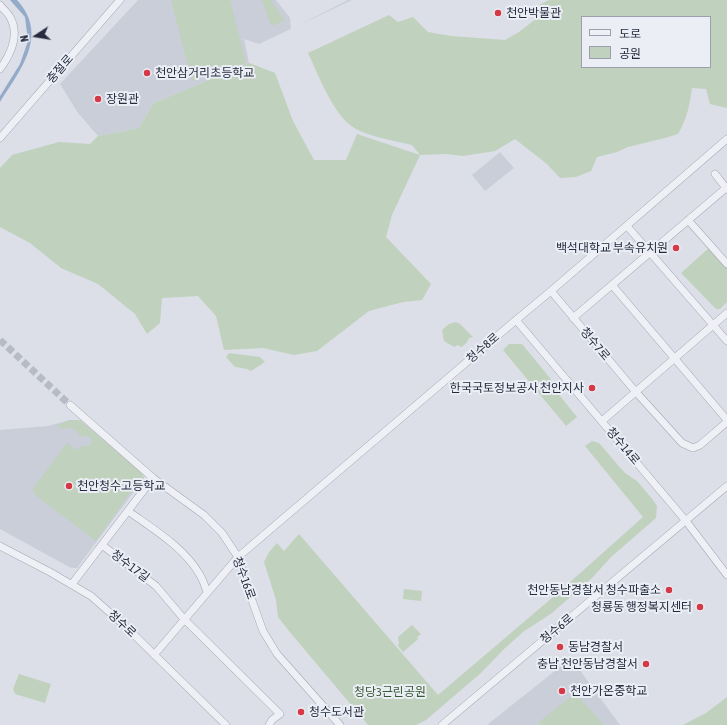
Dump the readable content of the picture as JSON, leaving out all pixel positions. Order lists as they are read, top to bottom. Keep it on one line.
{"streets":{"street":["충절로","청수7로","청수8로","청수14로","청수17길","청수16로","청수로","청수6로"]},"crossings":[["청수8로","청수14로"],["청수8로","청수16로"],["청수14로","청수6로"],["청수17길","청수16로"]],"parks":["청당3근린공원"],"places":["천안박물관","천안삼거리초등학교","장원관","백석대학교 부속유치원","한국국토정보공사 천안지사","천안청수고등학교","천안동남경찰서 청수파출소","청룡동 행정복지센터","동남경찰서","충남 천안동남경찰서","천안가온중학교","청수도서관"],"legend":["도로","공원"],"north":"left"}
